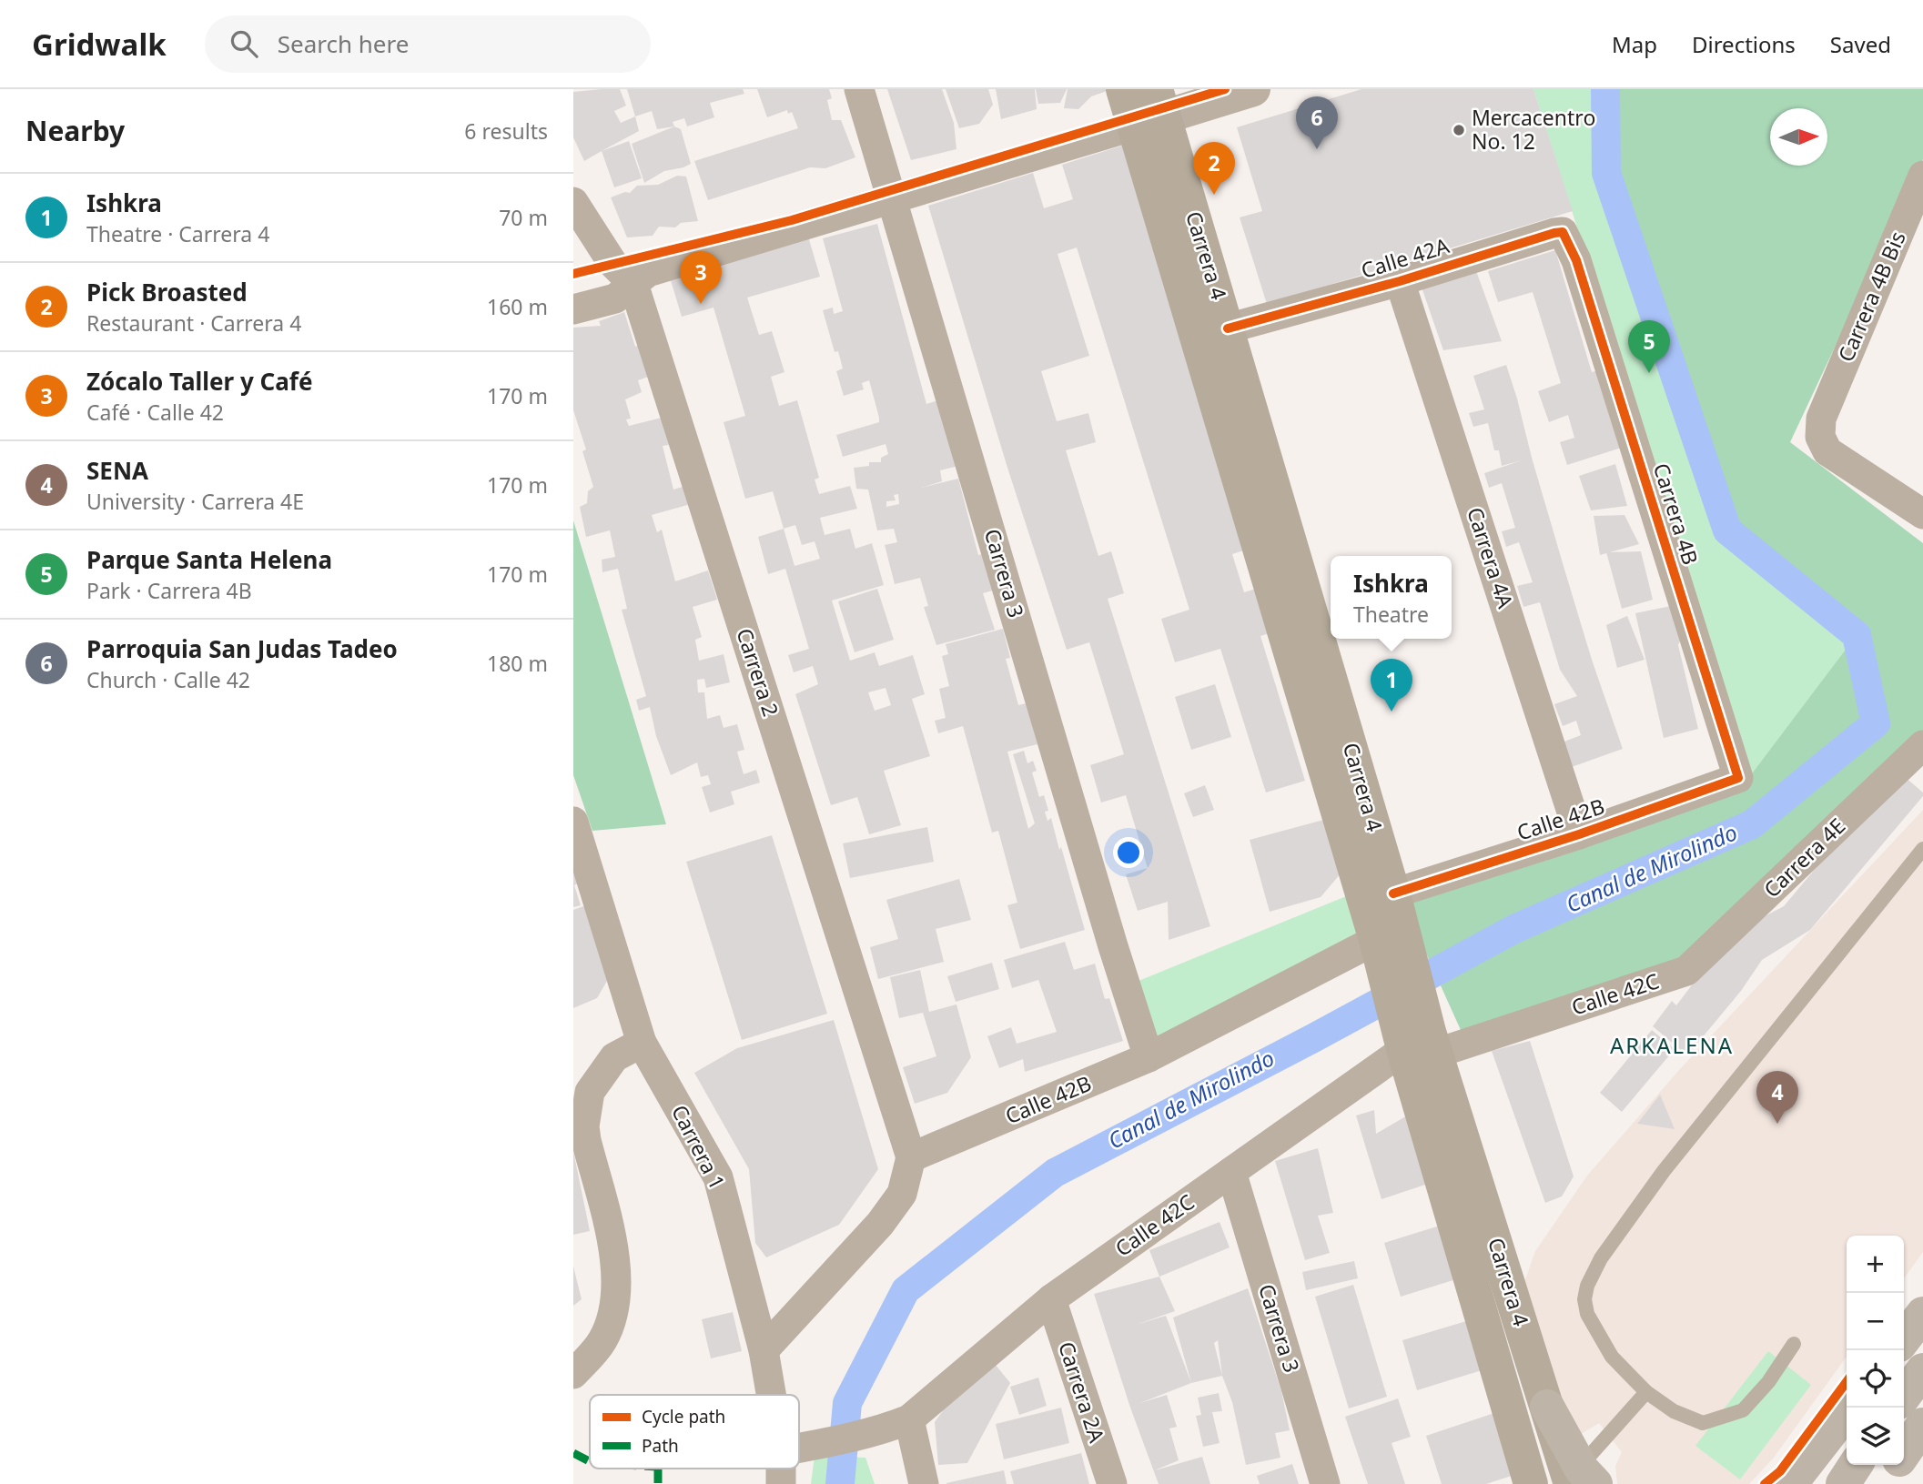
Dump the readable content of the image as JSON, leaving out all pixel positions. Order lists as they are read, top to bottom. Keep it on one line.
{"streets":{"main road":["Carrera 4"],"street":["Calle 42A","Carrera 4B Bis","Carrera 4B","Carrera 4A","Carrera 3","Carrera 2","Calle 42B","Carrera 4E","Calle 42C","Carrera 1","Carrera 2A"]},"crossings":[["Carrera 4","Calle 42A"],["Carrera 4","Calle 42B"],["Carrera 4","Calle 42C"],["Calle 42A","Carrera 4B"],["Calle 42A","Carrera 4A"],["Carrera 4B","Calle 42B"],["Carrera 4A","Calle 42B"],["Carrera 3","Calle 42B"],["Carrera 3","Calle 42C"],["Carrera 2","Calle 42B"],["Carrera 4E","Calle 42C"],["Calle 42C","Carrera 2A"]],"districts":["ARKALENA"],"water":["Canal de Mirolindo"],"places":["Mercacentro No. 12"],"legend":["Cycle path","Path"],"north":"right","page":{"header":"Gridwalk","search":"Search here","nav":["Map","Directions","Saved"],"heading":["Nearby","6 results"],"pins":["6","2","3","5","1","4"],"list":[{"mark":"1","name":"Ishkra","note":"Theatre · Carrera 4","value":"70 m"},{"mark":"2","name":"Pick Broasted","note":"Restaurant · Carrera 4","value":"160 m"},{"mark":"3","name":"Zócalo Taller y Café","note":"Café · Calle 42","value":"170 m"},{"mark":"4","name":"SENA","note":"University · Carrera 4E","value":"170 m"},{"mark":"5","name":"Parque Santa Helena","note":"Park · Carrera 4B","value":"170 m"},{"mark":"6","name":"Parroquia San Judas Tadeo","note":"Church · Calle 42","value":"180 m"}],"popup":["Ishkra","Theatre"],"map_buttons":["+","−"]}}
